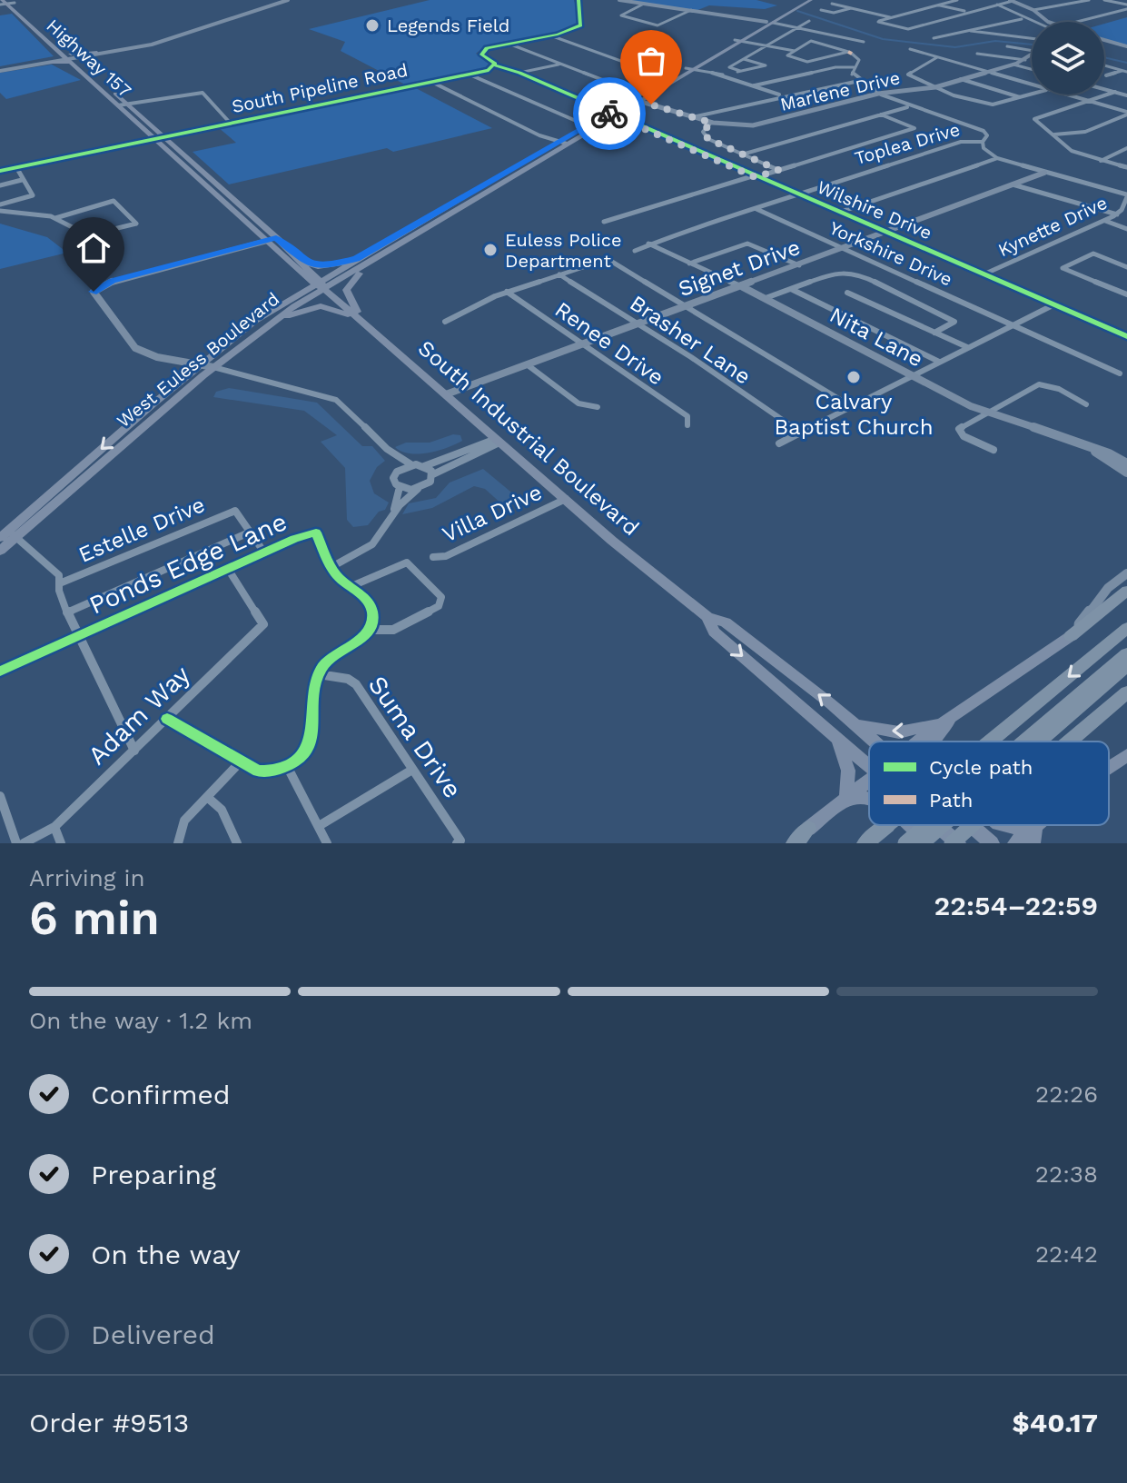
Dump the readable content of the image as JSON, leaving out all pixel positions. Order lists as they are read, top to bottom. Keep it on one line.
{"streets":{"main road":["Highway 157","West Euless Boulevard","South Industrial Boulevard"],"street":["South Pipeline Road","Marlene Drive","Toplea Drive","Wilshire Drive","Kynette Drive","Yorkshire Drive","Signet Drive","Nita Lane","Brasher Lane","Renee Drive","Villa Drive","Estelle Drive","Ponds Edge Lane","Adam Way","Suma Drive"]},"crossings":[["Highway 157","South Pipeline Road"],["Highway 157","South Industrial Boulevard"],["South Pipeline Road","Wilshire Drive"],["South Pipeline Road","South Industrial Boulevard"],["Marlene Drive","West Euless Boulevard"],["Toplea Drive","Wilshire Drive"],["Toplea Drive","Yorkshire Drive"],["Toplea Drive","Nita Lane"],["Wilshire Drive","Kynette Drive"],["Wilshire Drive","Signet Drive"],["Wilshire Drive","West Euless Boulevard"],["Yorkshire Drive","Signet Drive"],["Signet Drive","Nita Lane"],["Signet Drive","Brasher Lane"],["Signet Drive","Renee Drive"],["Signet Drive","South Industrial Boulevard"],["West Euless Boulevard","South Industrial Boulevard"],["South Industrial Boulevard","Villa Drive"],["Ponds Edge Lane","Adam Way"]],"places":["Legends Field","Euless Police Department","Calvary Baptist Church"],"legend":["Cycle path","Path"],"page":{"heading":["6 min","Arriving in","22:54–22:59"],"panel":["Order #9513","$40.17"],"bar":"On the way · 1.2 km","list":[["Confirmed","22:26"],["Preparing","22:38"],["On the way","22:42"],"Delivered"]}}
